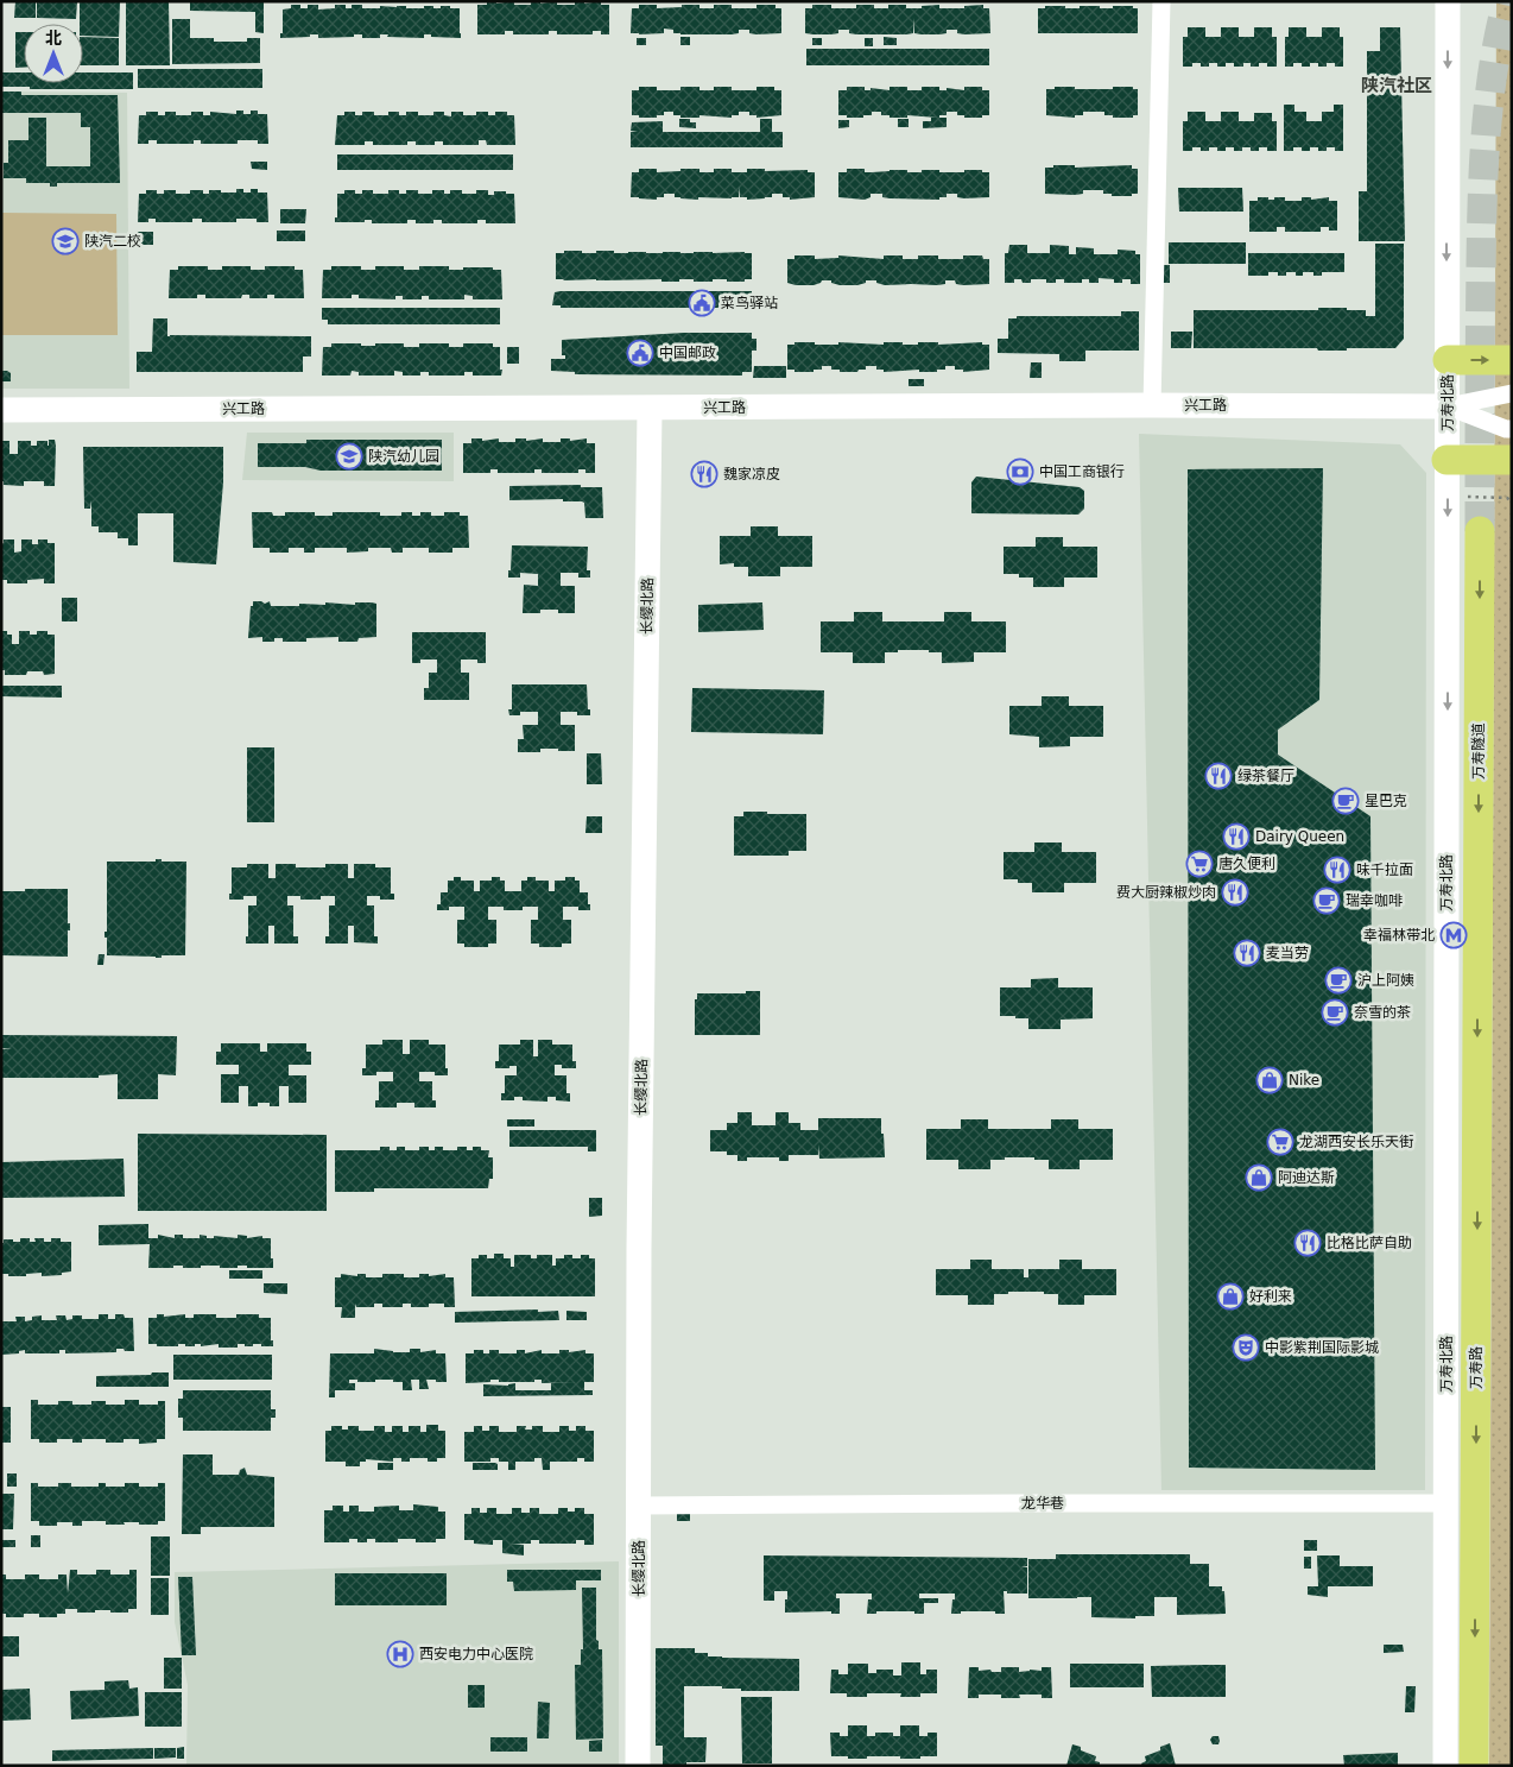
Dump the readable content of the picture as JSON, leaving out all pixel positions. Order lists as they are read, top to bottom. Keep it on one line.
{"streets":{"main road":["万寿隧道","万寿路"],"street":["万寿北路","兴工路","长缨北路","龙华巷"]},"crossings":[["万寿北路","兴工路"],["万寿北路","龙华巷"],["兴工路","长缨北路"],["长缨北路","龙华巷"],["万寿隧道","万寿路"]],"one_way":["万寿北路","万寿隧道","万寿路"],"districts":["陕汽社区"],"places":{"school or university":["陕汽二校","陕汽幼儿园"],"public building":["菜鸟驿站","中国邮政"],"bank":["中国工商银行"],"restaurant":["魏家凉皮","绿茶餐厅","Dairy Queen","味千拉面","费大厨辣椒炒肉","麦当劳","比格比萨自助"],"cafe":["星巴克","瑞幸咖啡","沪上阿姨","奈雪的茶"],"supermarket":["唐久便利","龙湖西安长乐天街"],"metro station":["幸福林带北"],"shop":["Nike","阿迪达斯","好利来"],"theatre":["中影紫荆国际影城"],"hospital":["西安电力中心医院"]},"north":"top"}
